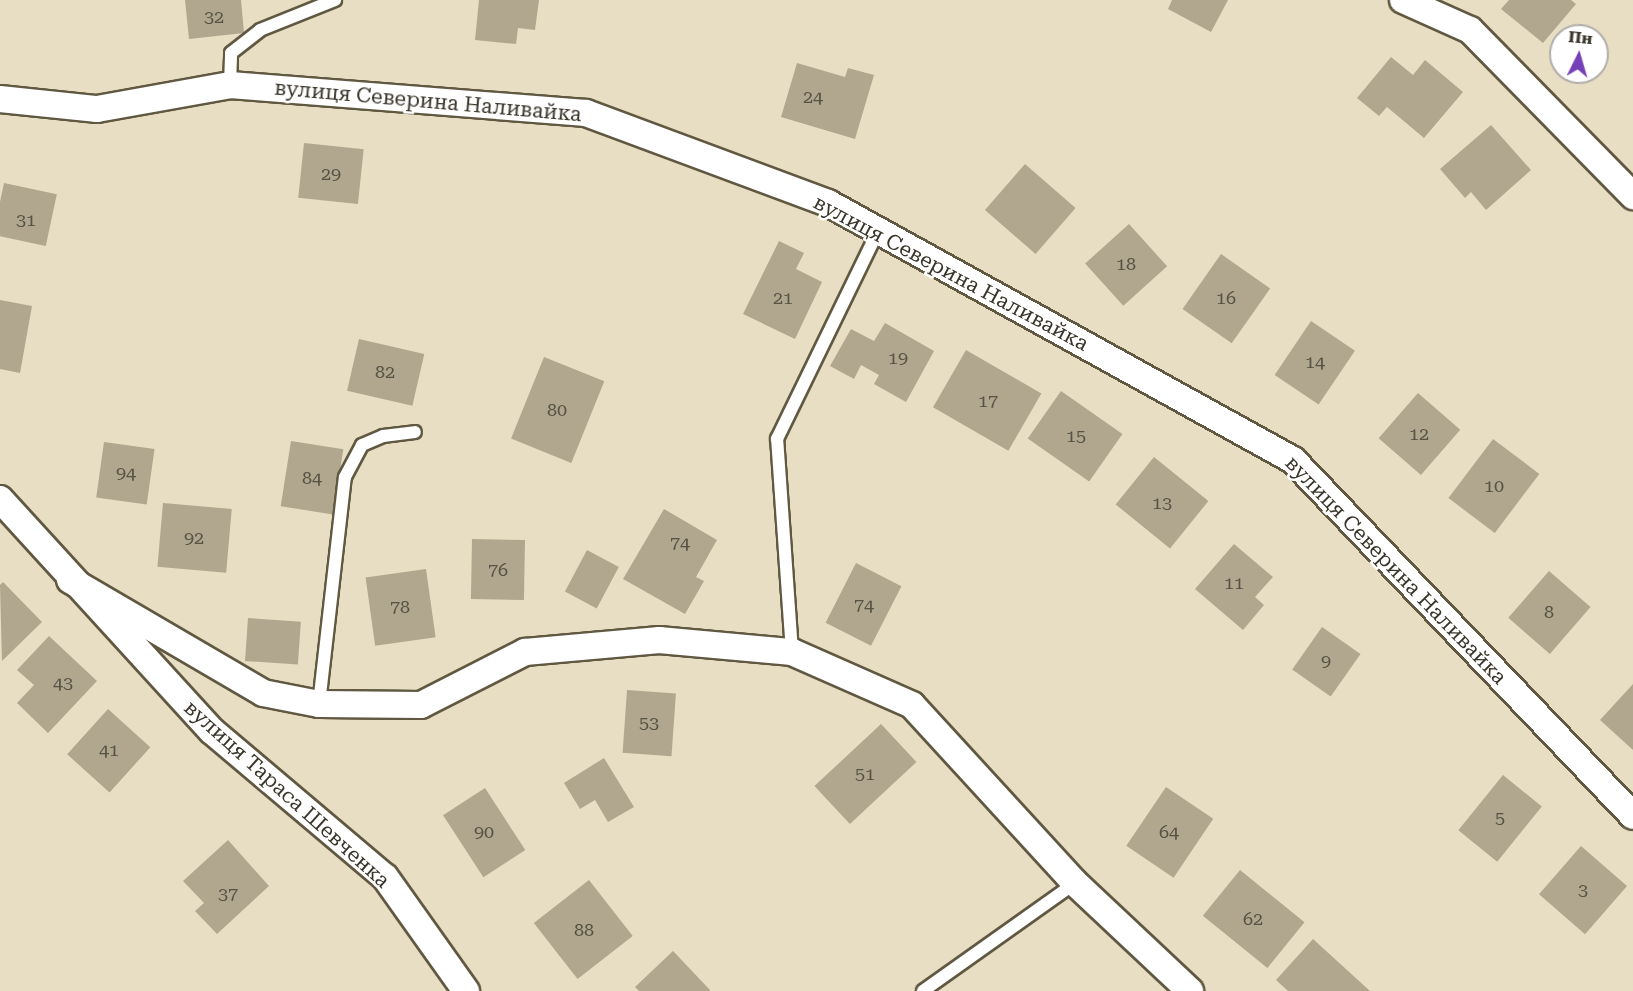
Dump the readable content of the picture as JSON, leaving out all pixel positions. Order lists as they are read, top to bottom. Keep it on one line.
{"streets":{"street":["вулиця Северина Наливайка","вулиця Тараса Шевченка"]},"house_numbers":["32","24","29","31","18","21","16","19","14","82","17","80","12","15","94","84","10","13","92","74","76","11","74","78","8","9","43","53","41","51","5","90","64","3","37","62","88"],"north":"top"}
